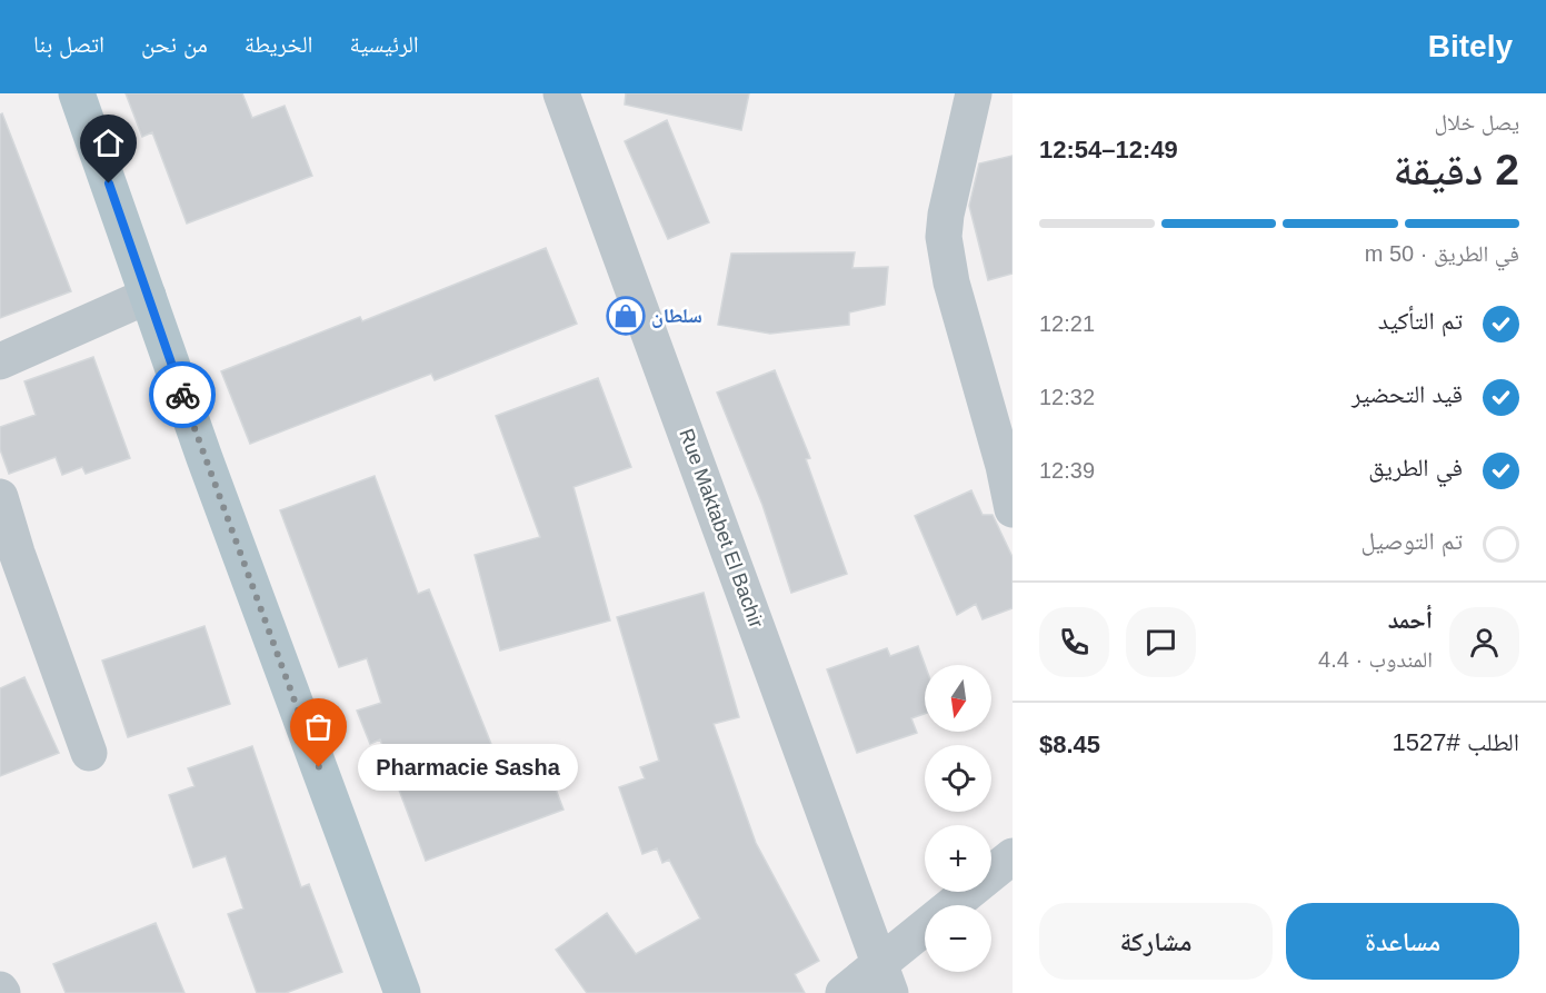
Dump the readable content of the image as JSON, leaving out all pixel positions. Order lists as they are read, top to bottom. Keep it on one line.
{"streets":{"street":["Rue Maktabet El Bachir"]},"places":{"shop":["سلطان"],"other":["Pharmacie Sasha"]},"north":"bottom","page":{"header":"Bitely","nav":["الرئيسية","الخريطة","من نحن","اتصل بنا"],"heading":["2 دقيقة","يصل خلال","12:49–12:54"],"panel":["أحمد","المندوب · 4.4","الطلب #1527","$8.45"],"bar":"في الطريق · 50 m","list":[["تم التأكيد","12:21"],["قيد التحضير","12:32"],["في الطريق","12:39"],"تم التوصيل"],"map_buttons":["+","−"],"bubble":"Pharmacie Sasha","buttons":["مساعدة","مشاركة"]}}
